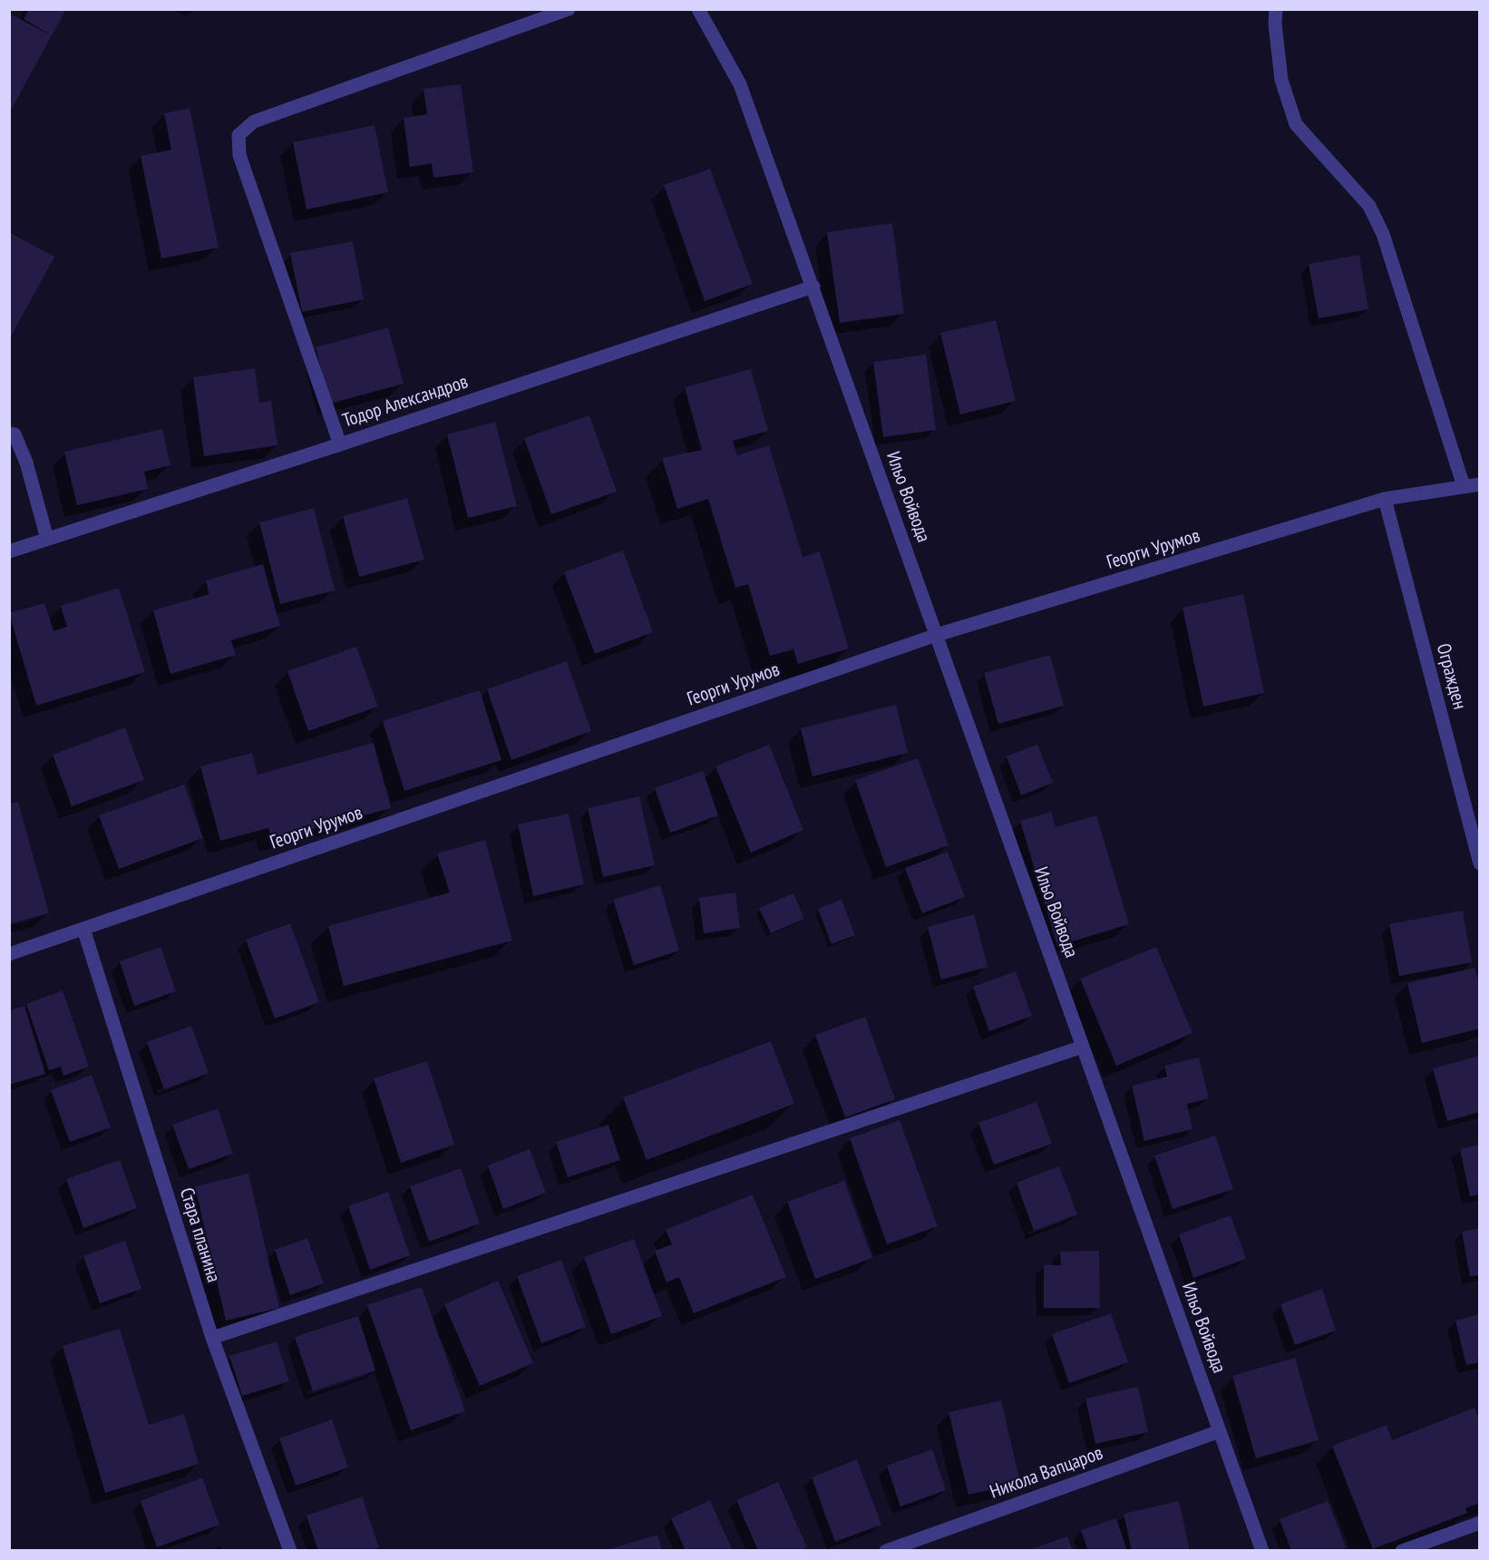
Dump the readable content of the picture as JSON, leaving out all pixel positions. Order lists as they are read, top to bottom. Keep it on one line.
{"streets":{"street":["Тодор Александров","Ильо Войвода","Георги Урумов","Огражден","Стара планина","Никола Вапцаров"]},"crossings":[["Тодор Александров","Ильо Войвода"],["Ильо Войвода","Георги Урумов"],["Ильо Войвода","Никола Вапцаров"],["Георги Урумов","Огражден"],["Георги Урумов","Стара планина"]]}
